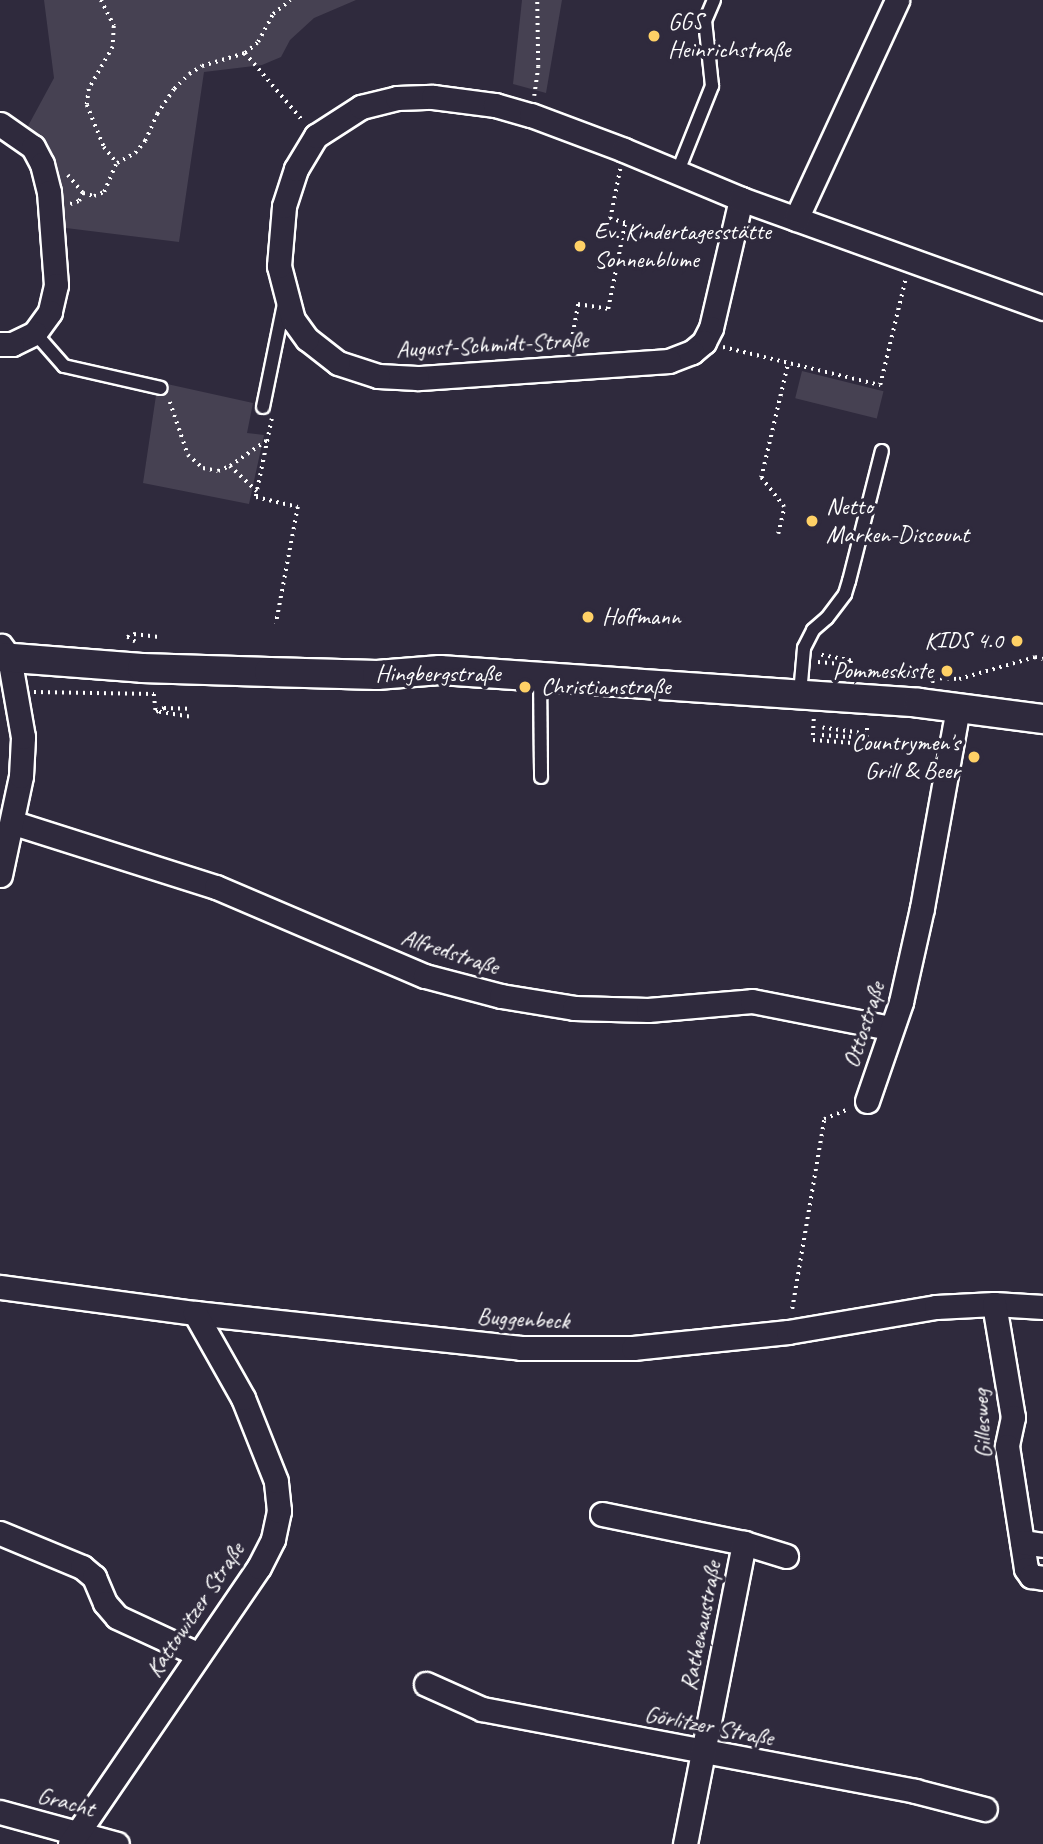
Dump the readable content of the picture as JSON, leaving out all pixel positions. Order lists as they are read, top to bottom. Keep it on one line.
{"streets":{"street":["August-Schmidt-Straße","Hingbergstraße","Alfredstraße","Ottostraße","Buggenbeck","Gillesweg","Kattowitzer Straße","Rathenaustraße","Görlitzer Straße","Gracht"]},"crossings":[["Hingbergstraße","Ottostraße"],["Alfredstraße","Ottostraße"],["Ottostraße","Buggenbeck"],["Buggenbeck","Gillesweg"],["Buggenbeck","Kattowitzer Straße"],["Kattowitzer Straße","Gracht"],["Rathenaustraße","Görlitzer Straße"]],"places":["GGS Heinrichstraße","Ev. Kindertagesstätte Sonnenblume","Netto Marken-Discount","Hoffmann","KIDS 4.0","Pommeskiste","Christianstraße","Countrymen's Grill & Beer"]}
